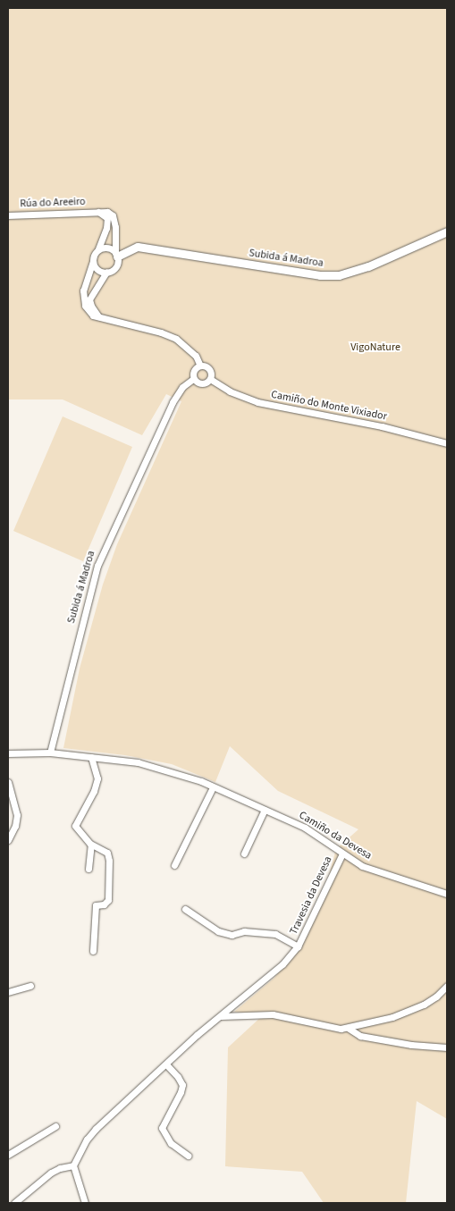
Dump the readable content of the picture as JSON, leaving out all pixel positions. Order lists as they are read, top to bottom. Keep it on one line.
{"streets":{"street":["Rúa do Areeiro","Subida á Madroa","Camiño do Monte Vixiador","Camiño da Devesa","Travesia da Devesa"]},"crossings":[["Rúa do Areeiro","Subida á Madroa"],["Subida á Madroa","Camiño do Monte Vixiador"],["Subida á Madroa","Camiño da Devesa"],["Camiño da Devesa","Travesia da Devesa"]],"parks":["VigoNature"]}
